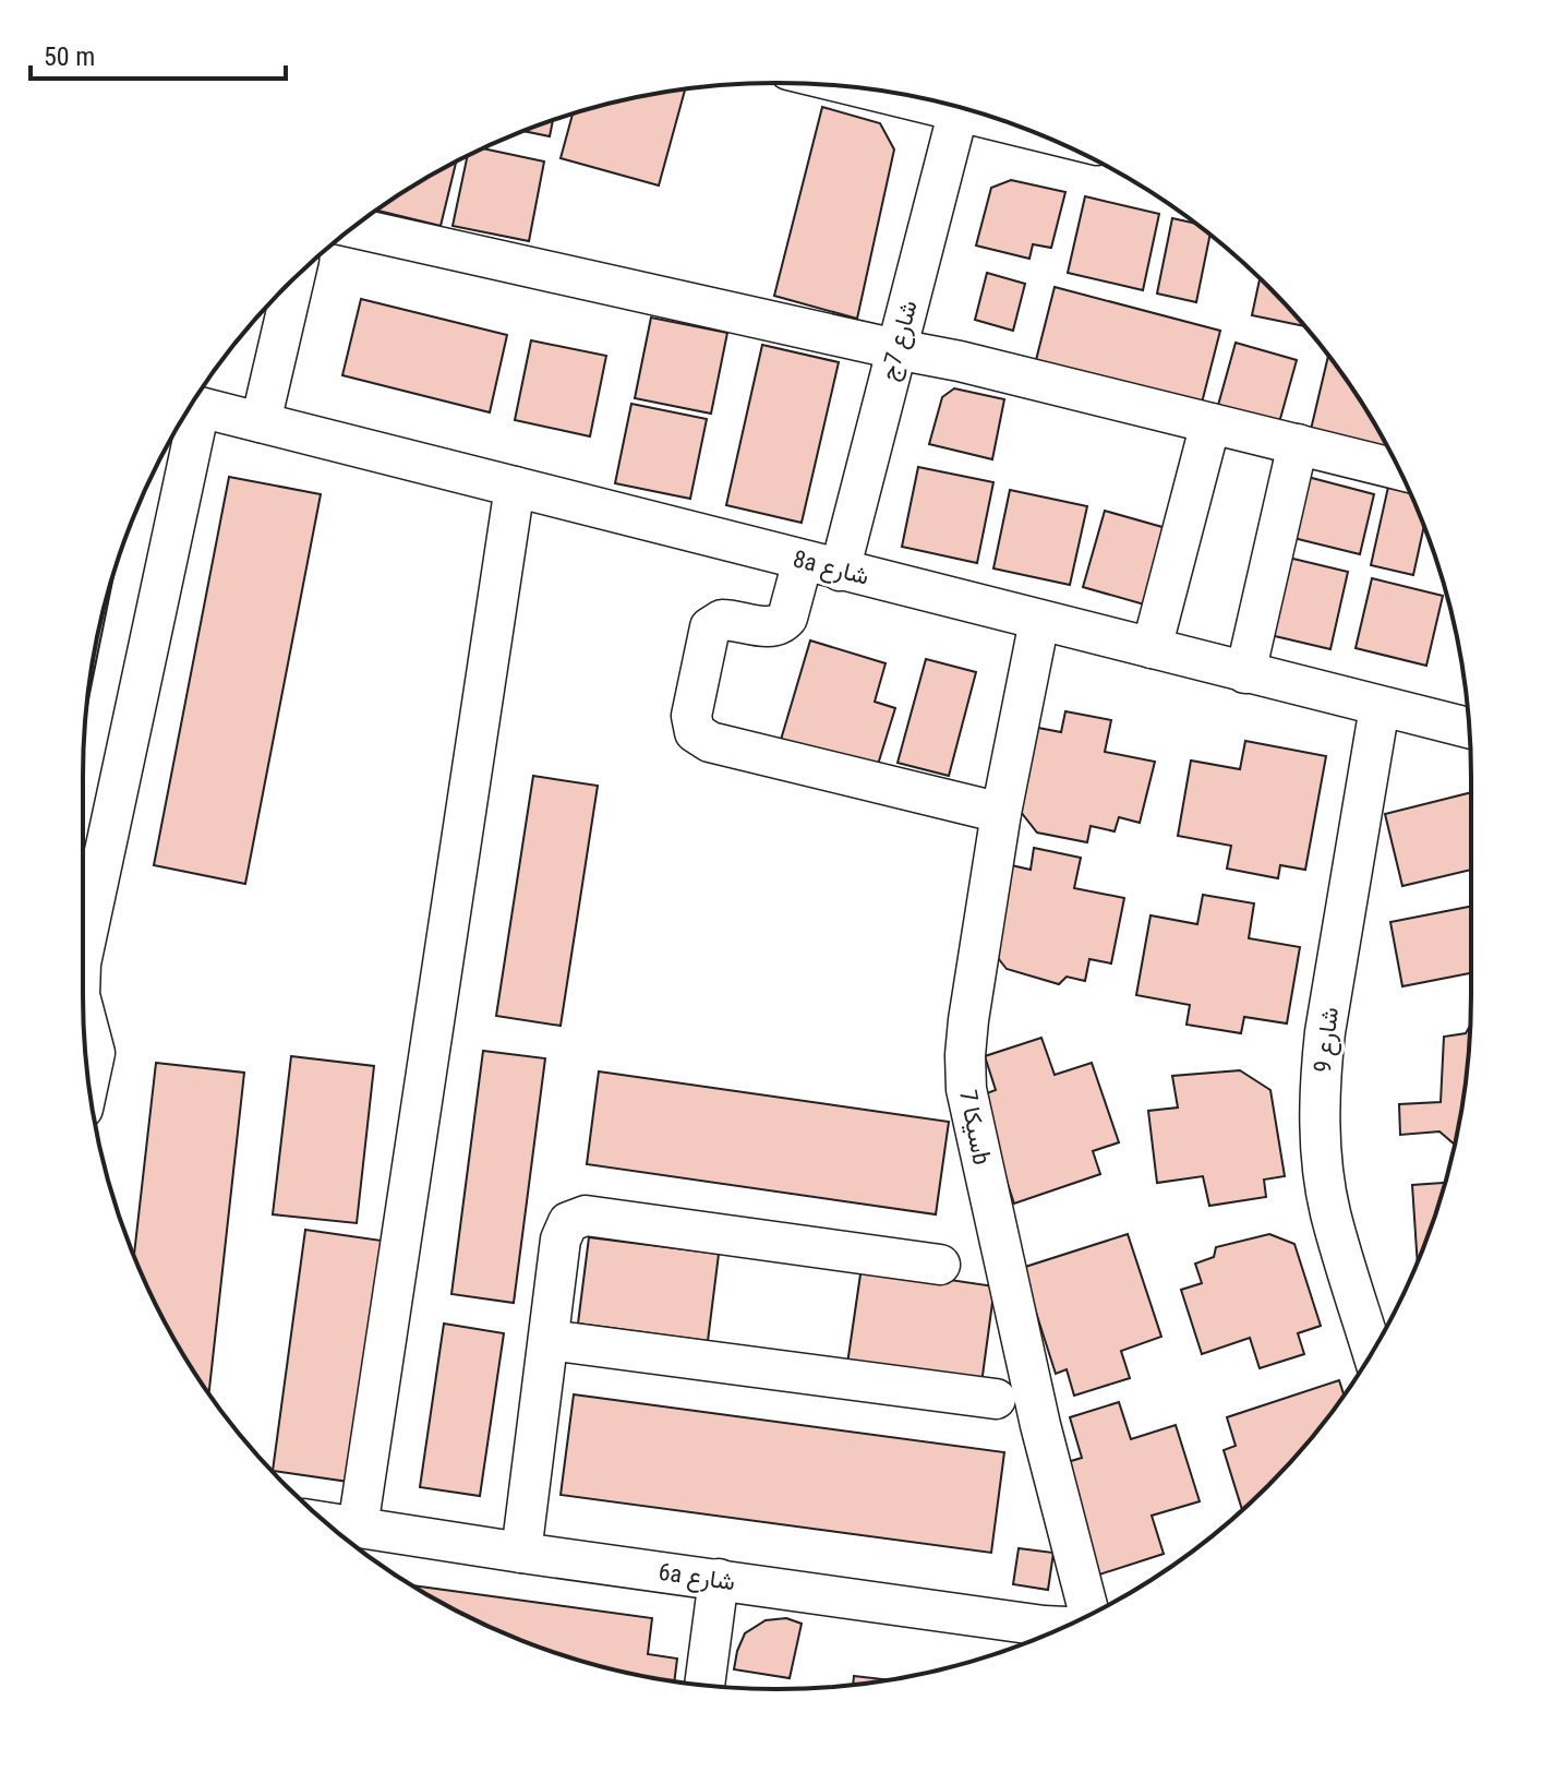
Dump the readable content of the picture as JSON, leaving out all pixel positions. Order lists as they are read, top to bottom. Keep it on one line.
{"streets":{"street":["شارع 7ج","8a شارع","شارع 9","سيكا 7b","6a شارع"]},"crossings":[["شارع 7ج","8a شارع"],["شارع 7ج","سيكا 7b"],["8a شارع","شارع 9"],["8a شارع","سيكا 7b"]],"scale_bar":"50 m"}
